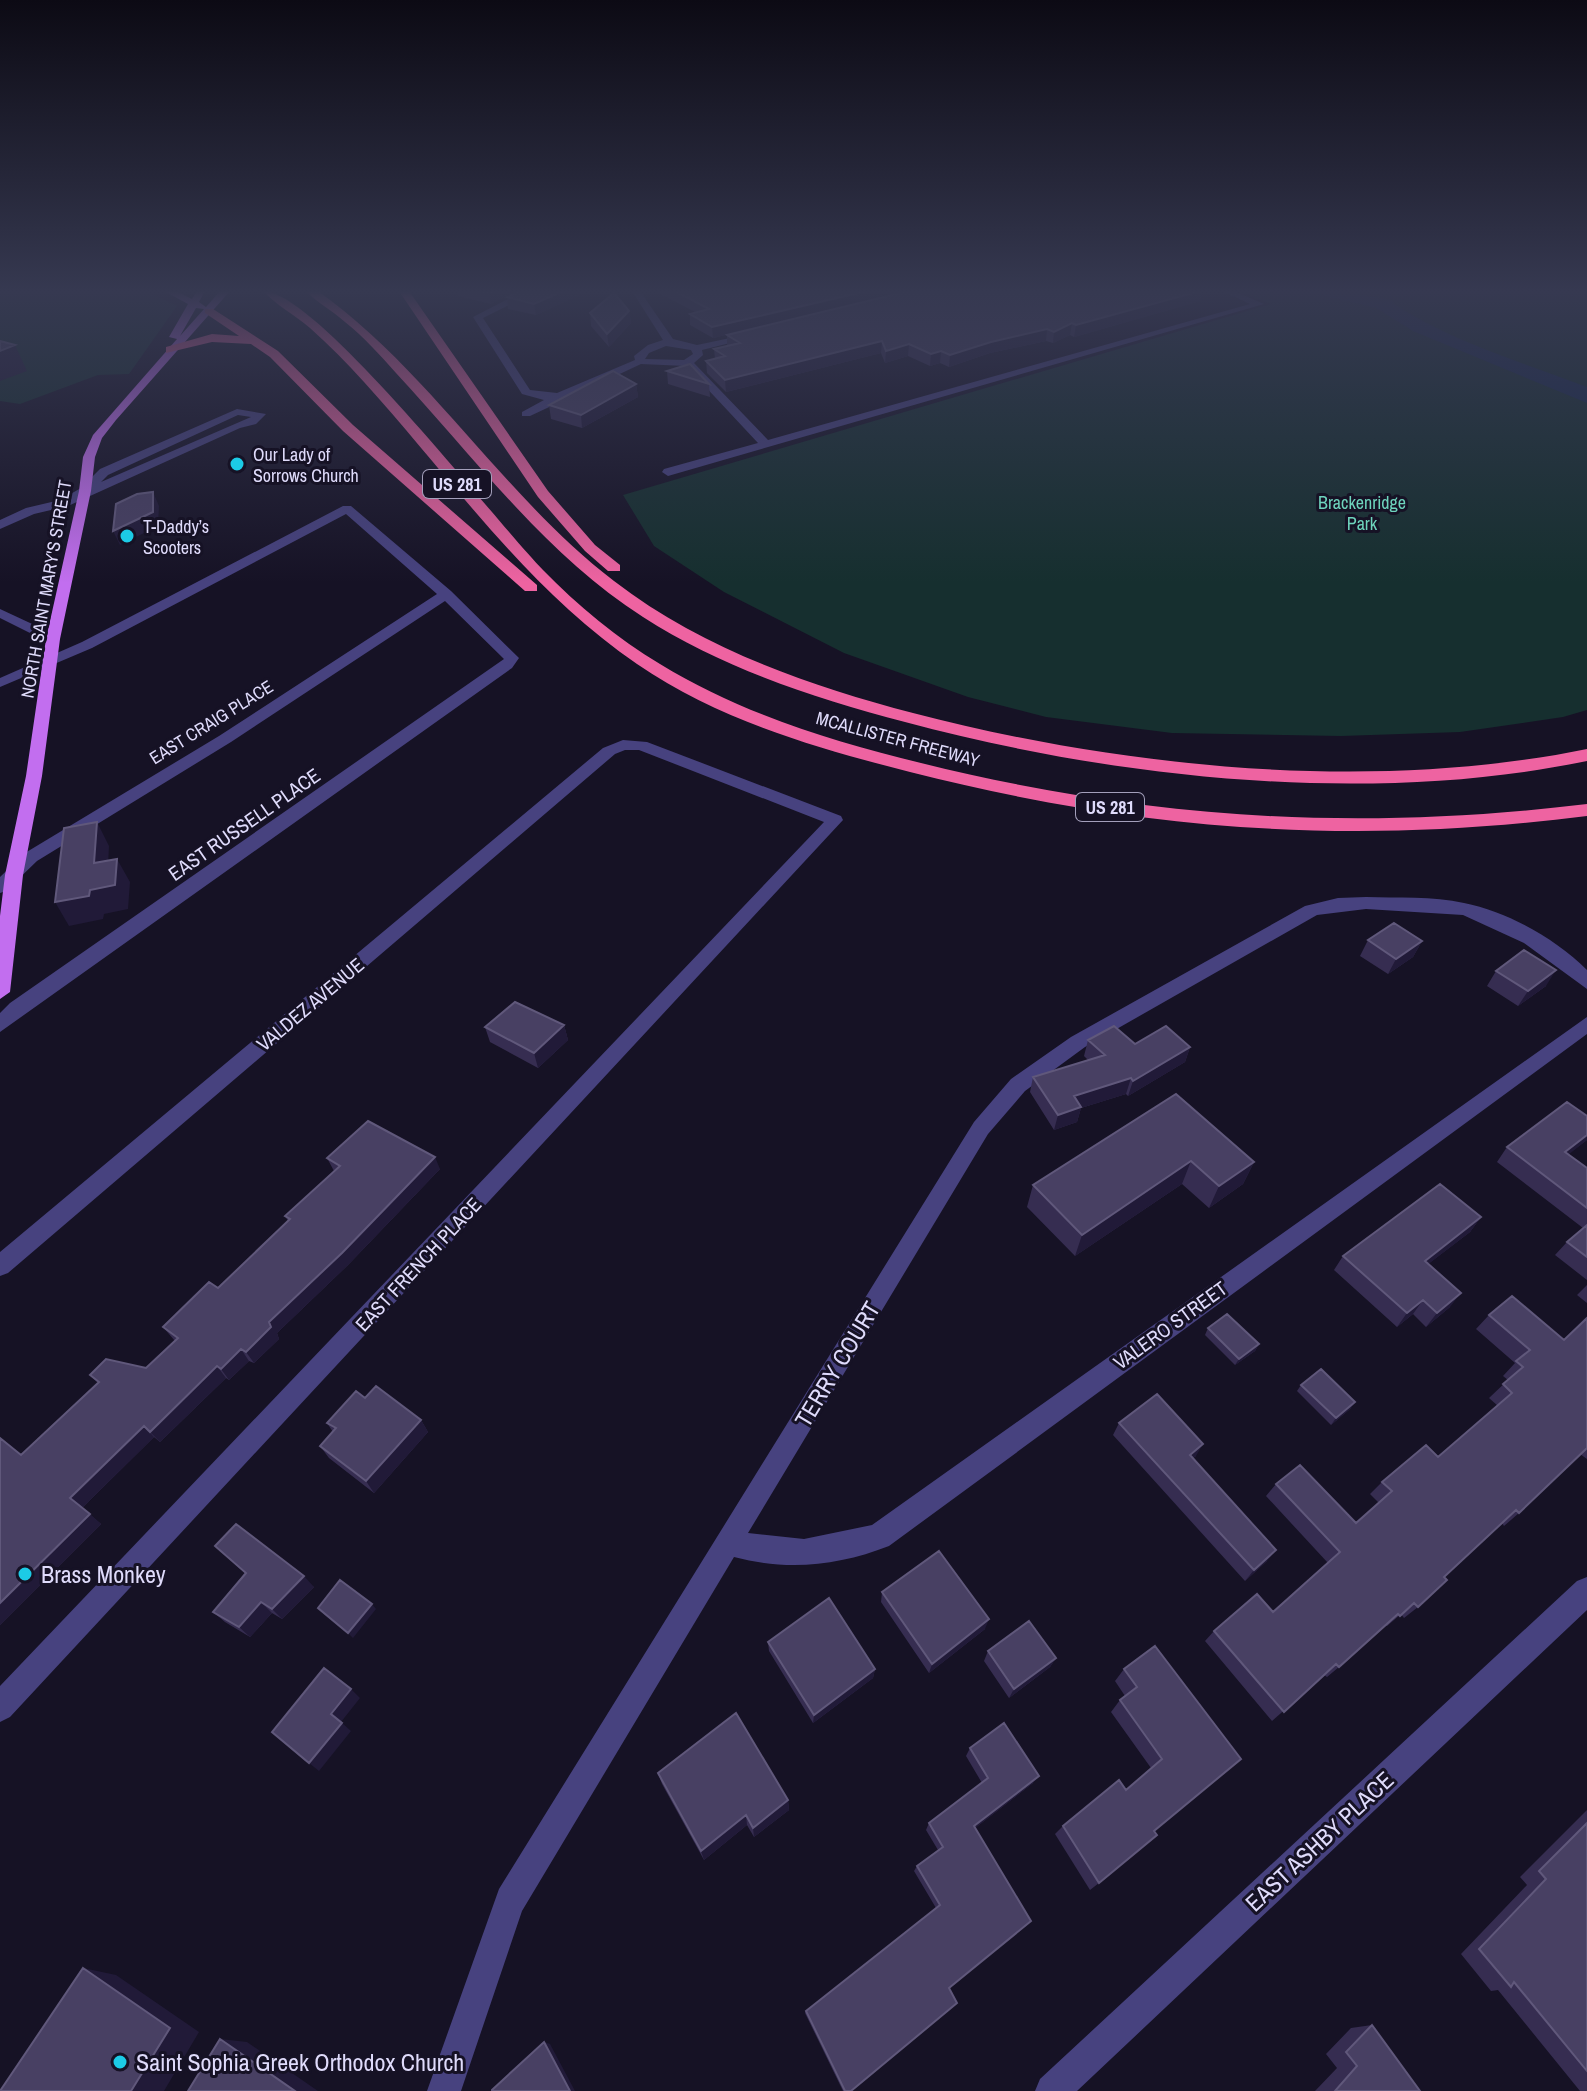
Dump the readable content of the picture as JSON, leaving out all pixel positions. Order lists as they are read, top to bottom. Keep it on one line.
{"streets":{"highway":["US 281","MCALLISTER FREEWAY"],"main road":["NORTH SAINT MARY'S STREET"],"street":["EAST CRAIG PLACE","EAST RUSSELL PLACE","VALDEZ AVENUE","EAST FRENCH PLACE","VALERO STREET","TERRY COURT","EAST ASHBY PLACE"]},"crossings":[["NORTH SAINT MARY'S STREET","EAST CRAIG PLACE"],["EAST CRAIG PLACE","EAST RUSSELL PLACE"],["VALDEZ AVENUE","EAST FRENCH PLACE"],["VALERO STREET","TERRY COURT"]],"parks":["Brackenridge Park"],"places":["Our Lady of Sorrows Church","T-Daddy’s Scooters","Brass Monkey","Saint Sophia Greek Orthodox Church"]}
